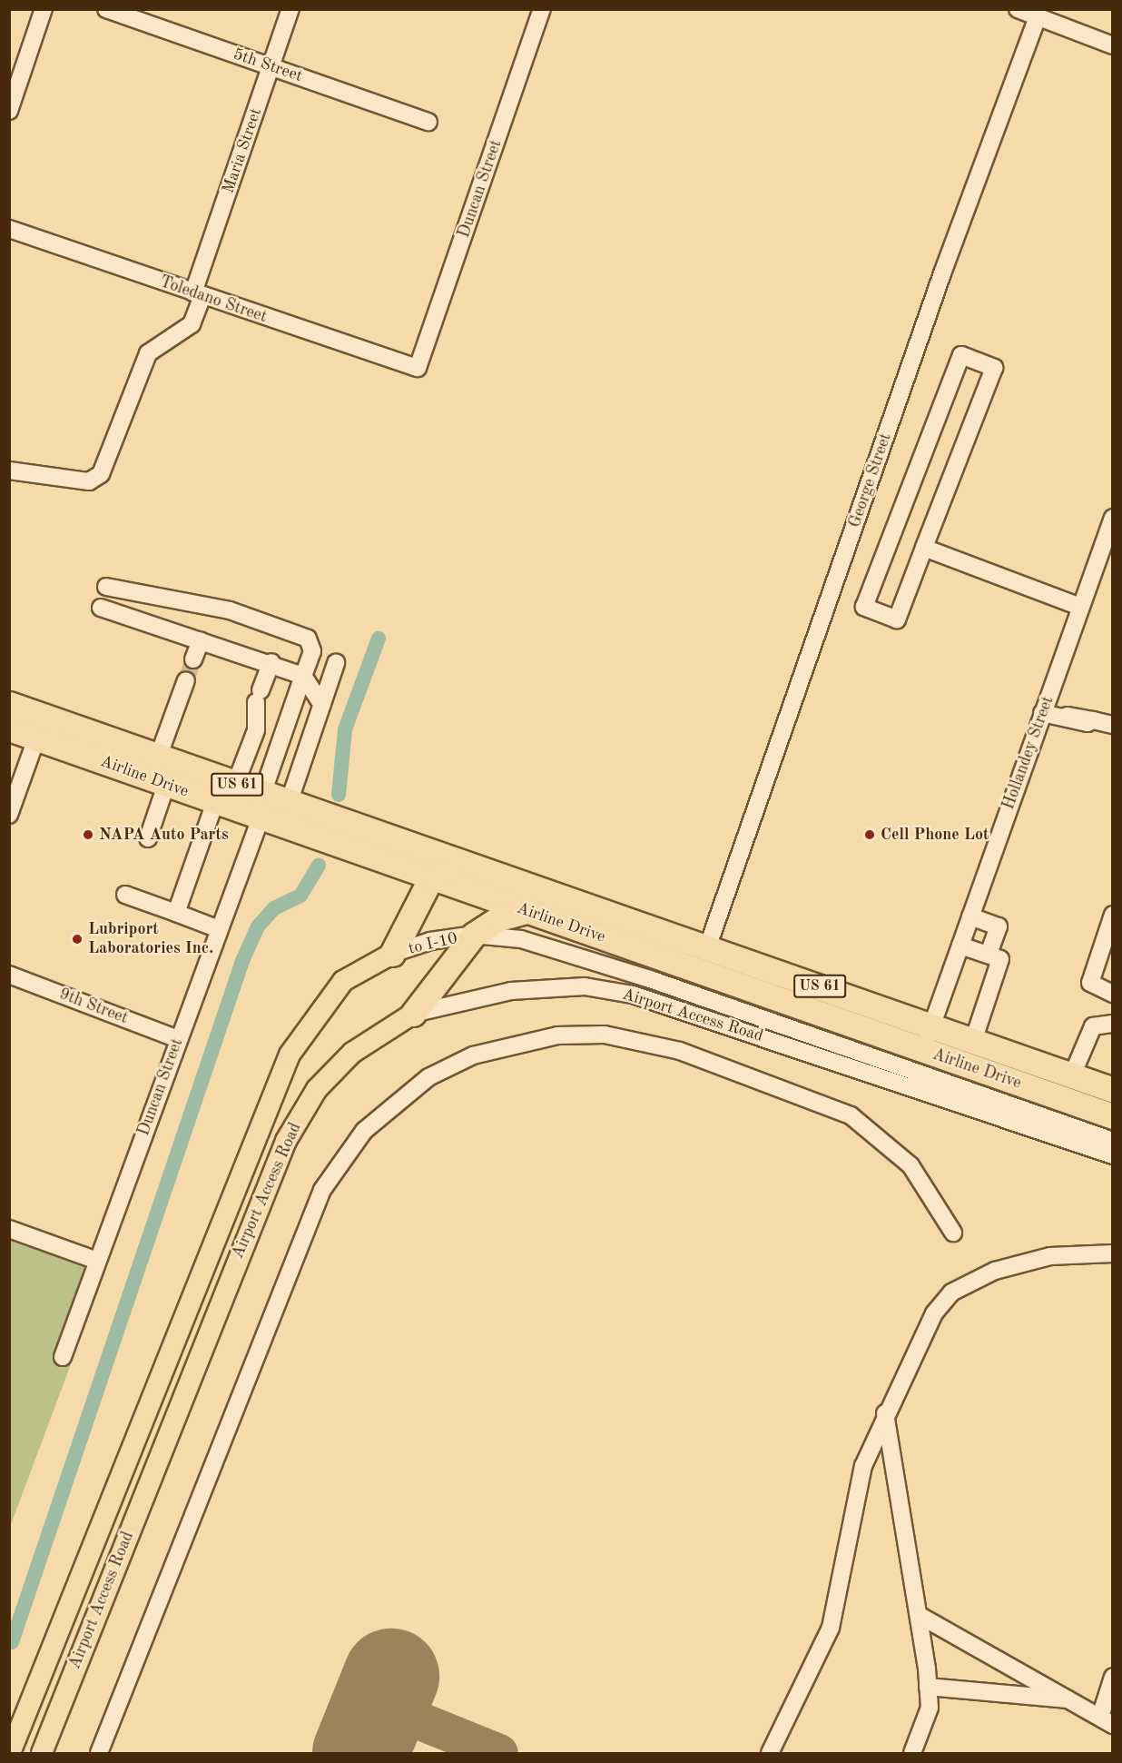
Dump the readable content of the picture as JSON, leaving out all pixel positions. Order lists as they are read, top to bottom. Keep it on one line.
{"streets":{"highway":["Airline Drive","US 61"],"main road":["Airport Access Road"],"street":["5th Street","Maria Street","Duncan Street","Toledano Street","George Street","Hollandey Street","to I-10","9th Street"]},"crossings":[["5th Street","Maria Street"],["Maria Street","Toledano Street"],["Duncan Street","Toledano Street"],["Duncan Street","Airline Drive"],["Duncan Street","9th Street"],["George Street","Airline Drive"],["Hollandey Street","Airline Drive"],["to I-10","Airport Access Road"]],"places":["NAPA Auto Parts","Cell Phone Lot","Lubriport Laboratories Inc."]}
